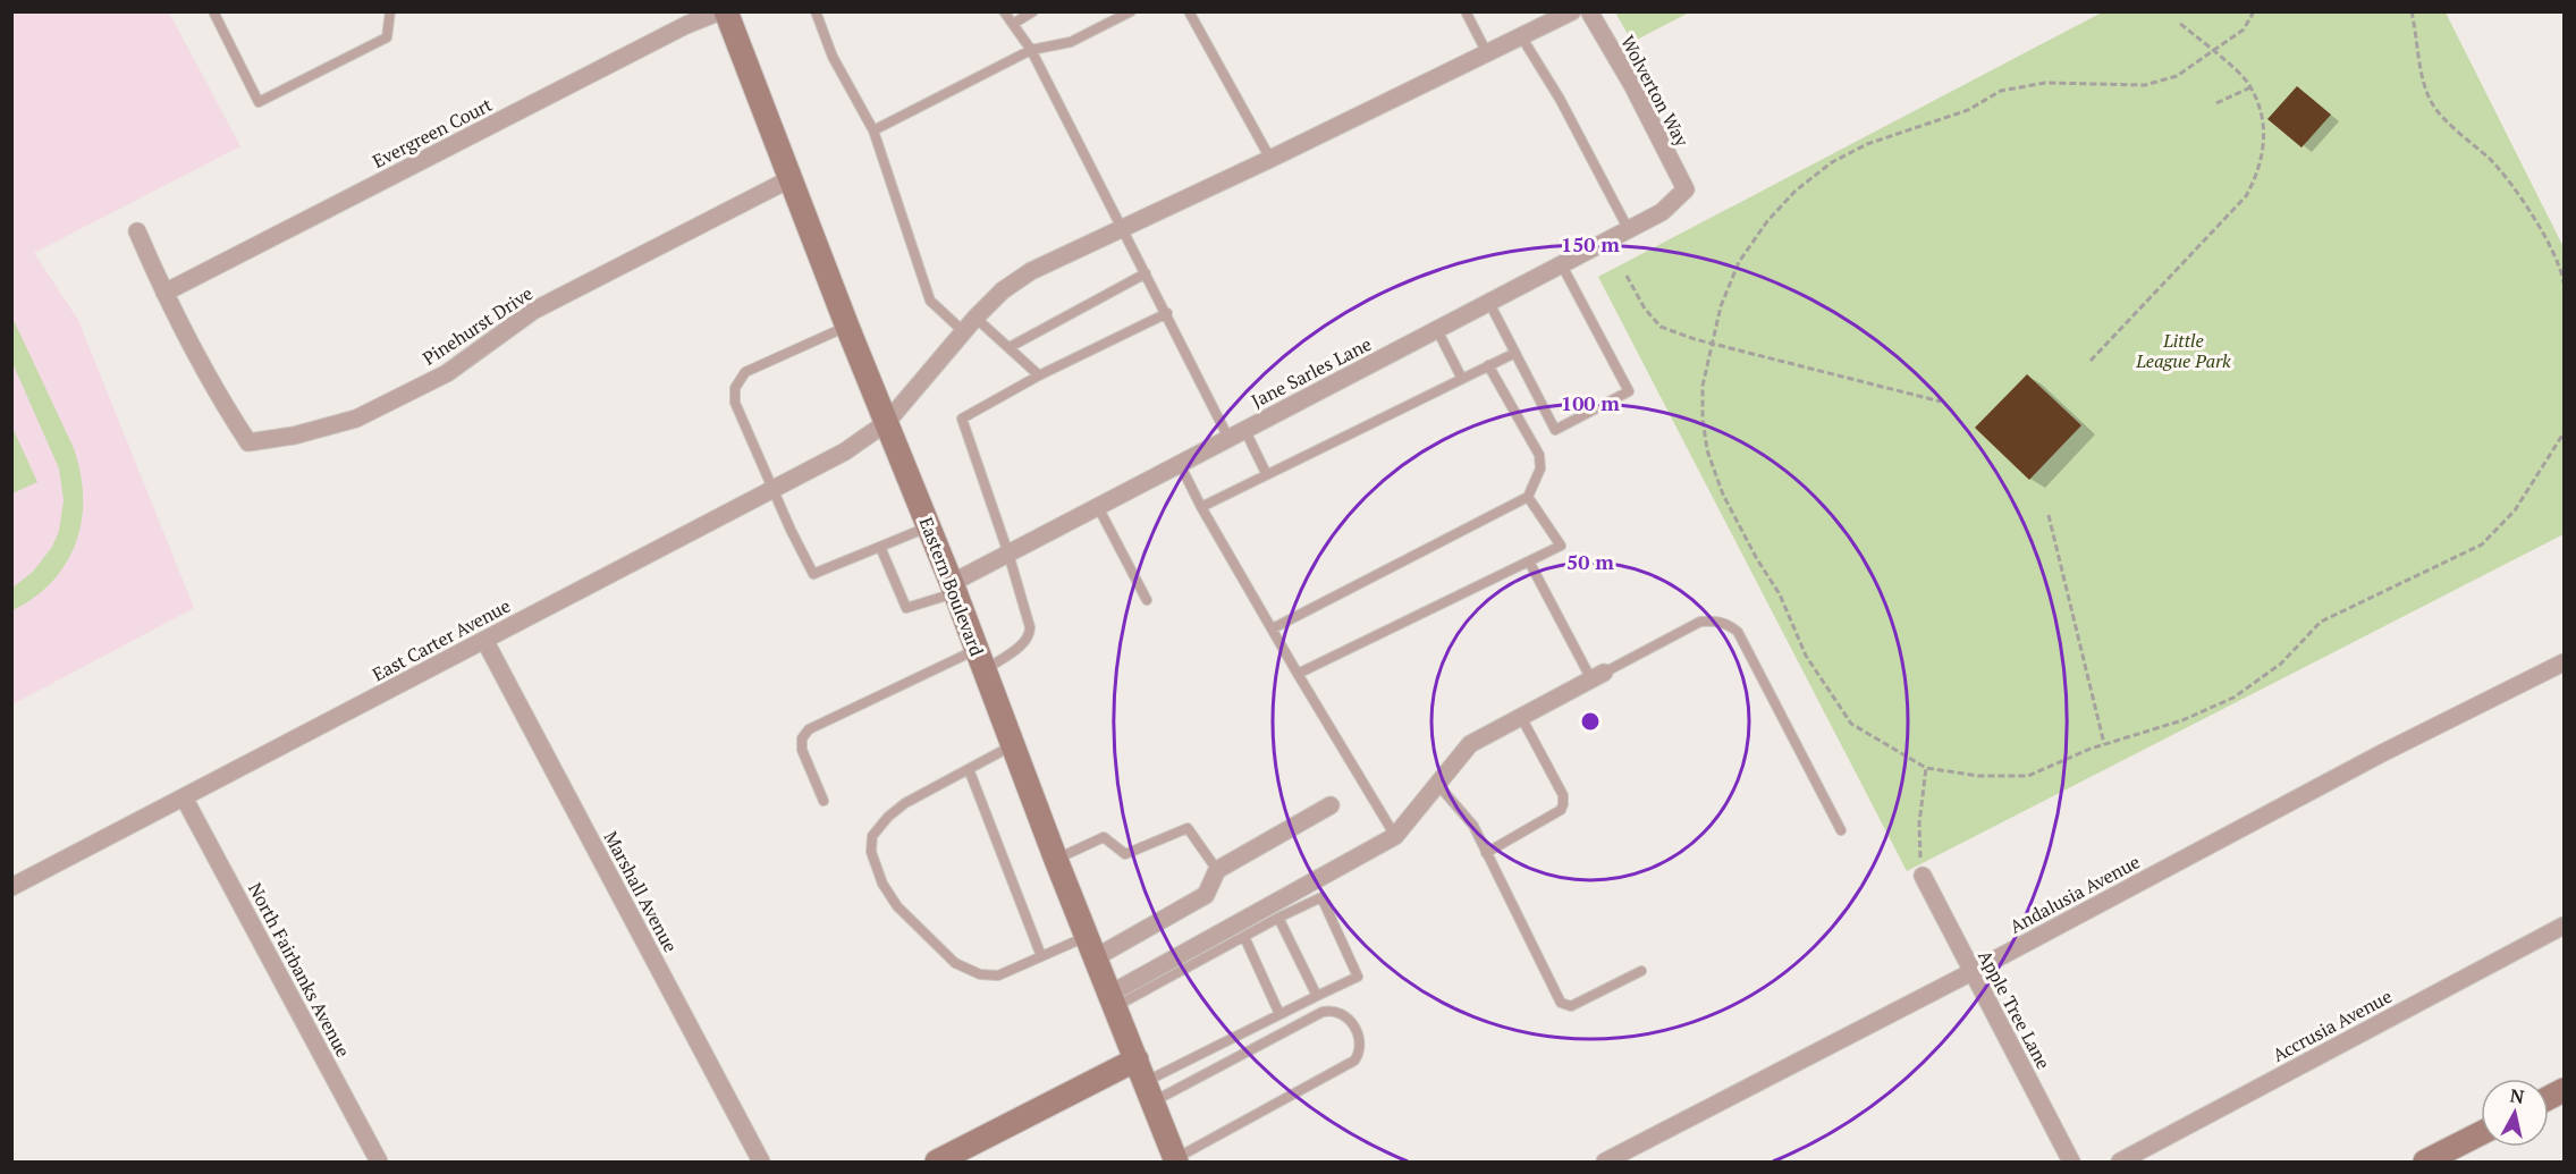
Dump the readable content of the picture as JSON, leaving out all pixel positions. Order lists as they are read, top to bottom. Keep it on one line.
{"streets":{"main road":["Eastern Boulevard"],"street":["Wolverton Way","Evergreen Court","Pinehurst Drive","Jane Sarles Lane","East Carter Avenue","Marshall Avenue","Andalusia Avenue","North Fairbanks Avenue","Apple Tree Lane","Accrusia Avenue"]},"crossings":[["Wolverton Way","Jane Sarles Lane"],["Evergreen Court","Pinehurst Drive"],["Pinehurst Drive","Eastern Boulevard"],["Jane Sarles Lane","Eastern Boulevard"],["Eastern Boulevard","East Carter Avenue"],["East Carter Avenue","Marshall Avenue"],["East Carter Avenue","North Fairbanks Avenue"],["Andalusia Avenue","Apple Tree Lane"]],"parks":["Little League Park"],"north":"top","rings":["150 m","100 m","50 m"]}
